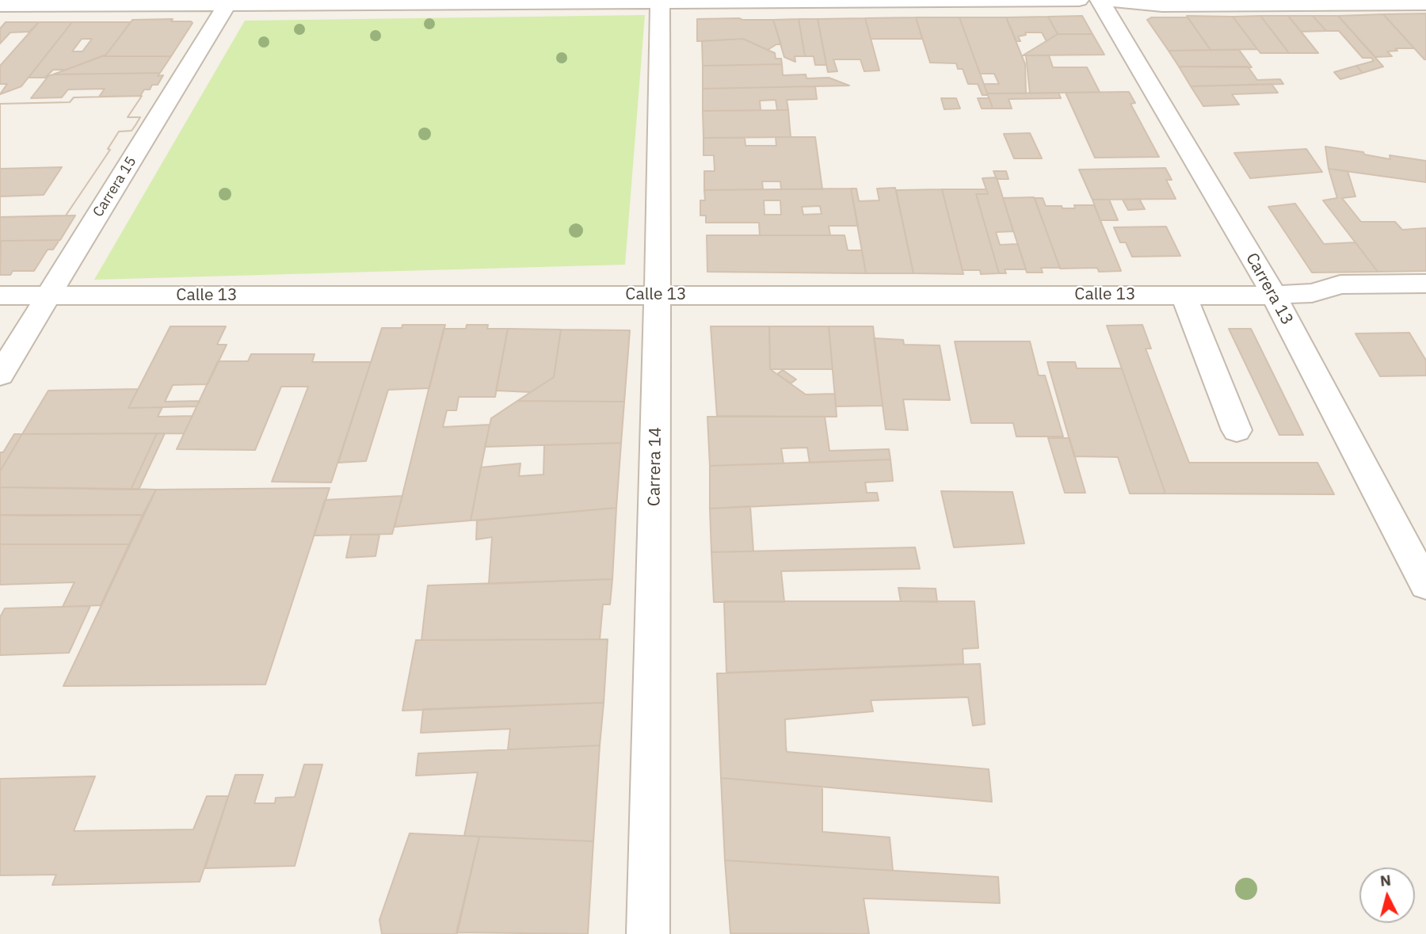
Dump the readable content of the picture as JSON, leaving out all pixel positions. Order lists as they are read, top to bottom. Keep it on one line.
{"streets":{"street":["Carrera 15","Carrera 13","Calle 13","Carrera 14"]},"crossings":[["Carrera 15","Calle 13"],["Carrera 13","Calle 13"],["Calle 13","Carrera 14"]],"north":"top"}
